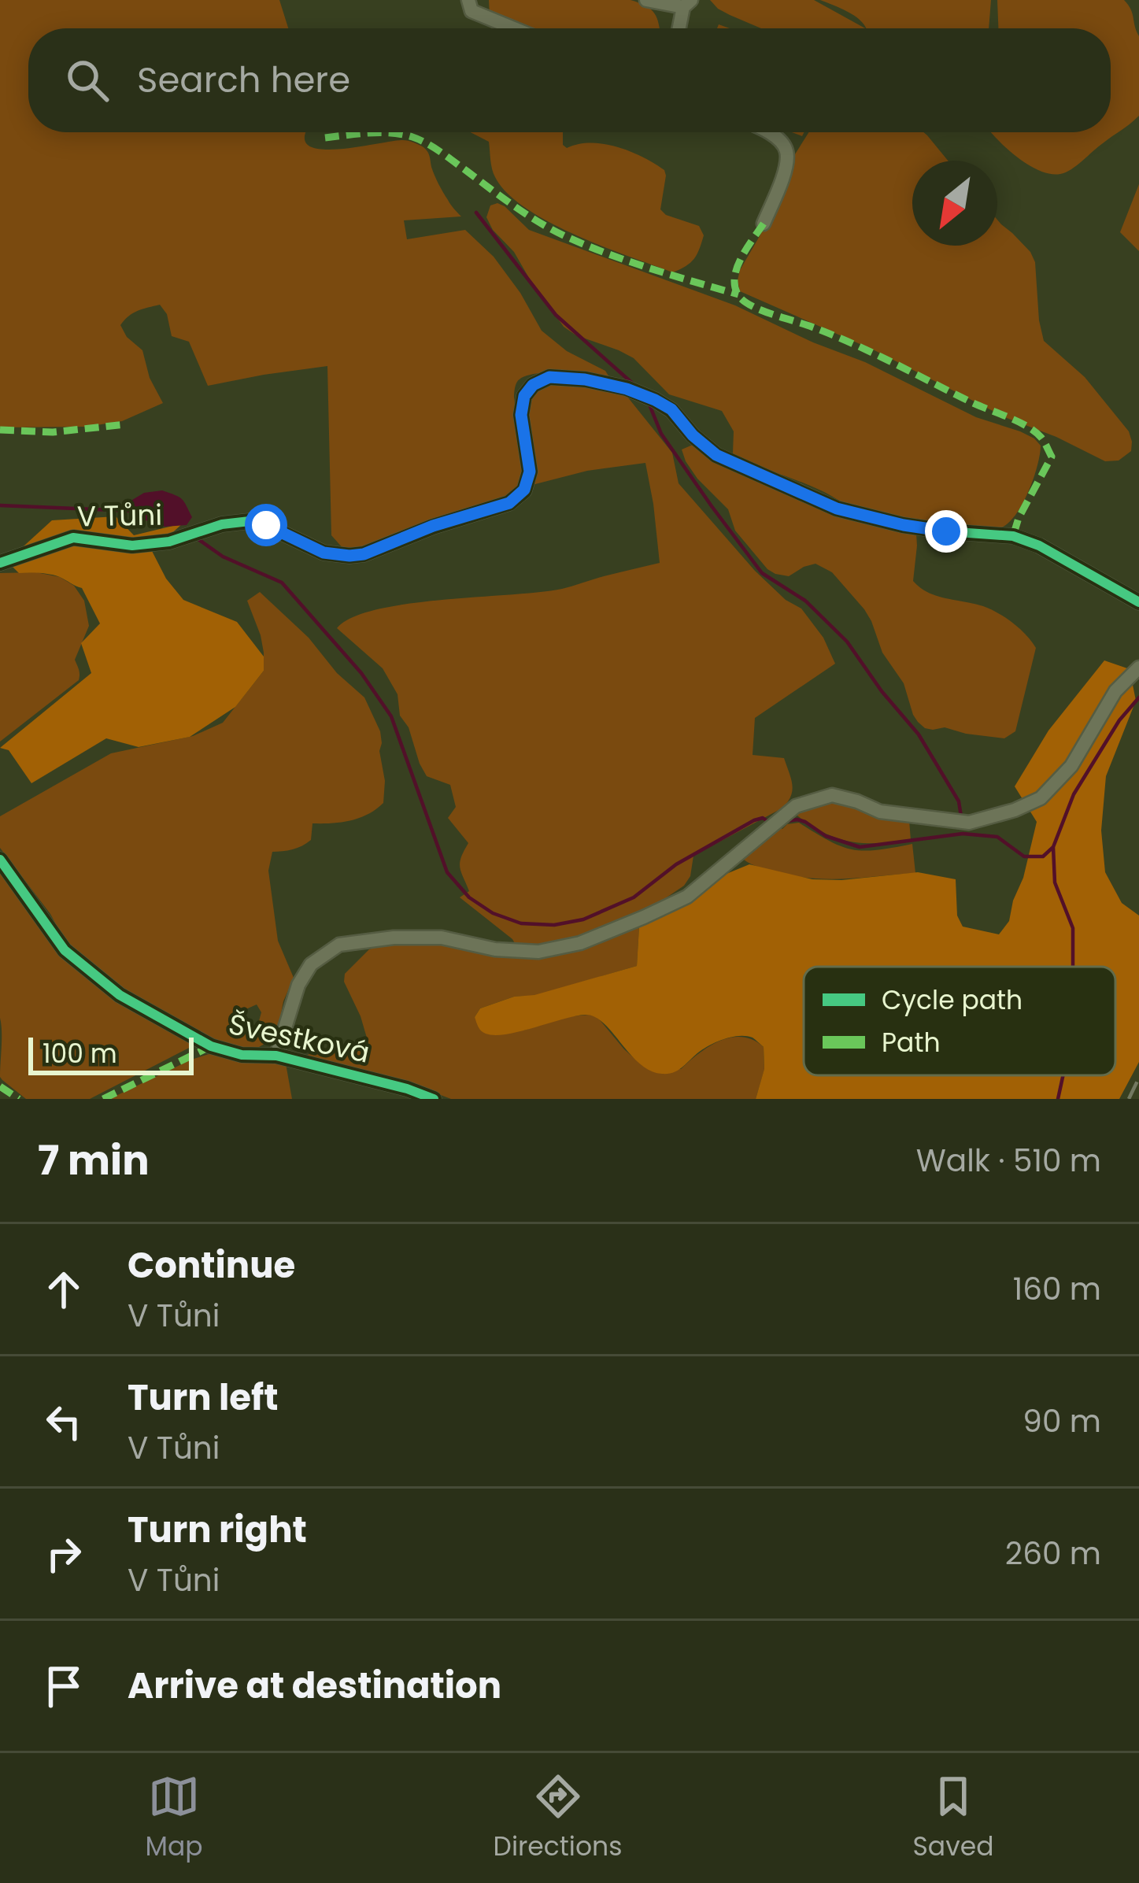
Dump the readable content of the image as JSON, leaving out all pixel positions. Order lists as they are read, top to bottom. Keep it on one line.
{"streets":{"street":["V Tůni","Švestková"]},"legend":["Cycle path","Path"],"scale_bar":"100 m","north":"bottom left","page":{"search":"Search here","scale":"100 m","heading":["7 min","Walk · 510 m"],"list":[["Continue","V Tůni","160 m"],["Turn left","V Tůni","90 m"],["Turn right","V Tůni","260 m"],"Arrive at destination"],"nav":["Map","Directions","Saved"]}}
